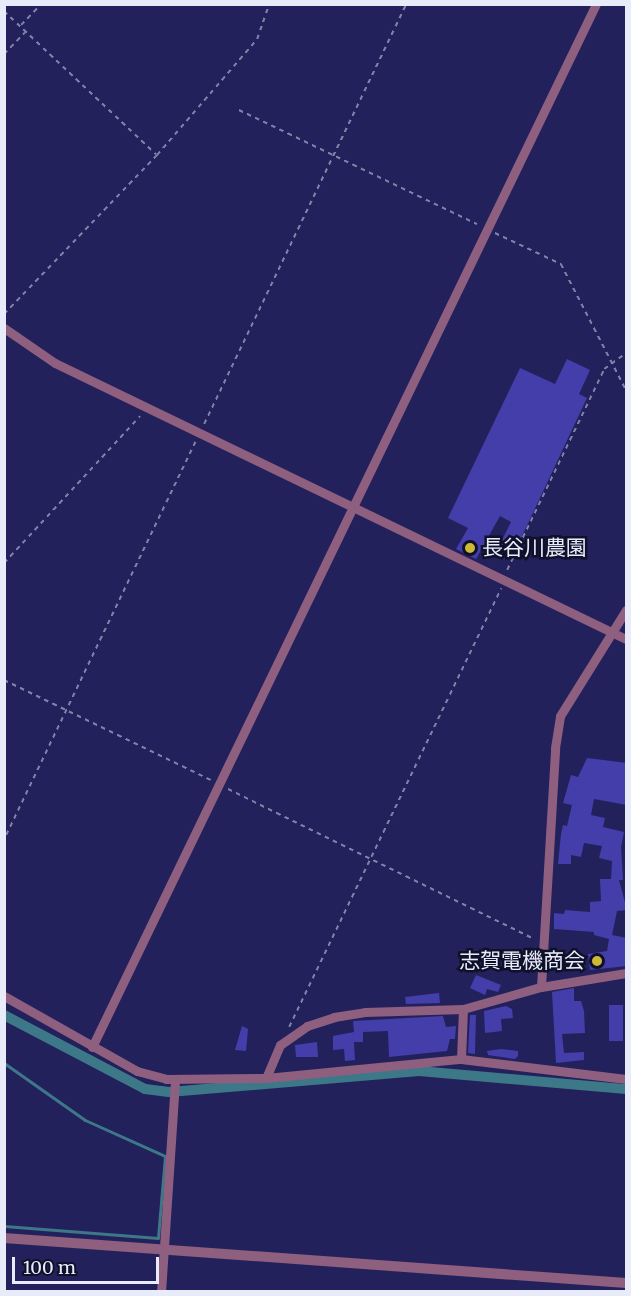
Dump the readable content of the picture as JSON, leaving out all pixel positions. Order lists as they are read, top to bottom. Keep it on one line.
{"places":["長谷川農園","志賀電機商会"],"scale_bar":"100 m"}
